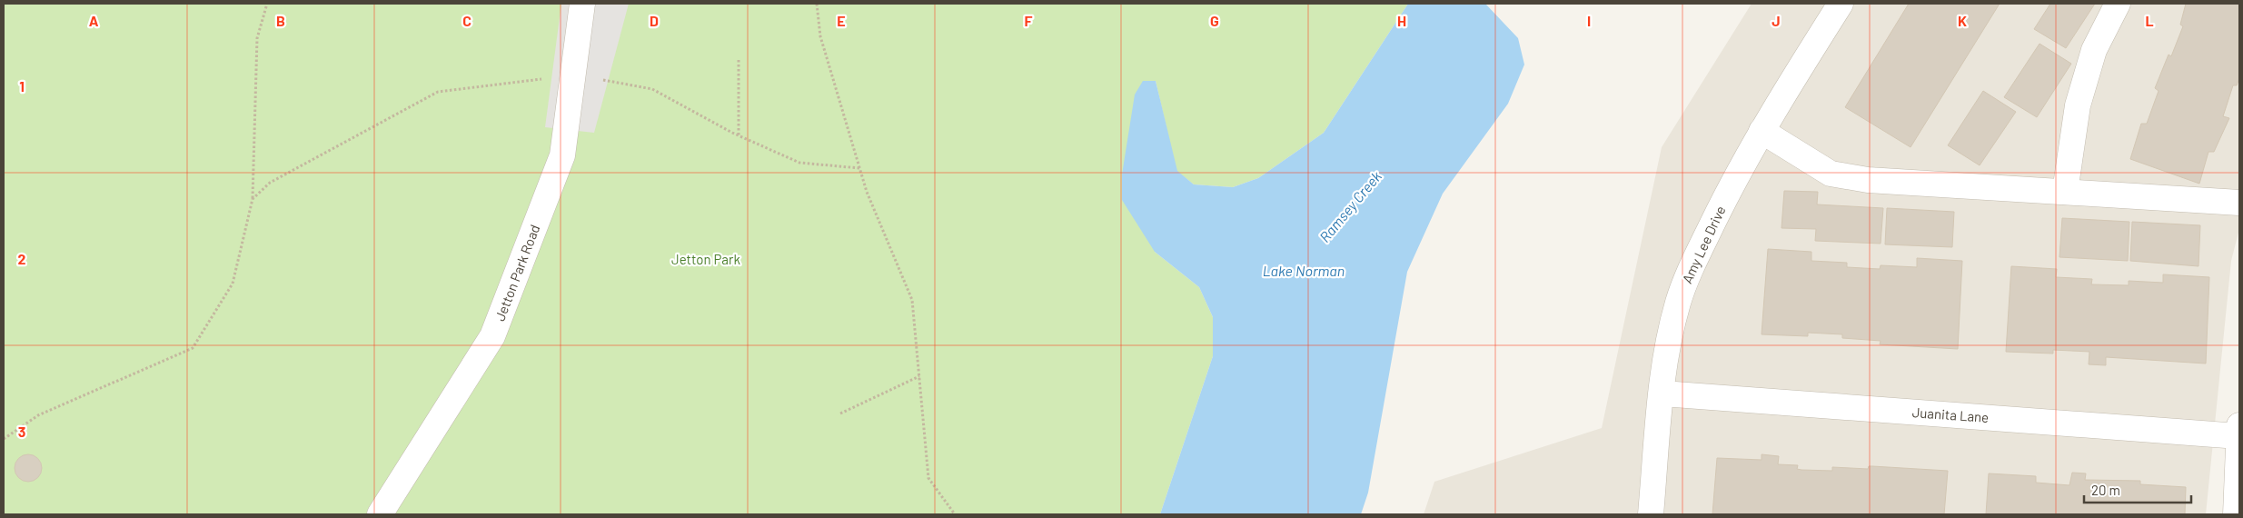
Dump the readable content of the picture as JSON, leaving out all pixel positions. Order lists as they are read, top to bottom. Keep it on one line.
{"streets":{"street":["Amy Lee Drive","Jetton Park Road","Juanita Lane"]},"crossings":[["Amy Lee Drive","Juanita Lane"]],"water":["Ramsey Creek","Lake Norman"],"parks":["Jetton Park"],"scale_bar":"20 m","grid":{"columns":["A","B","C","D","E","F","G","H","I","J","K","L"],"rows":["1","2","3"]}}
